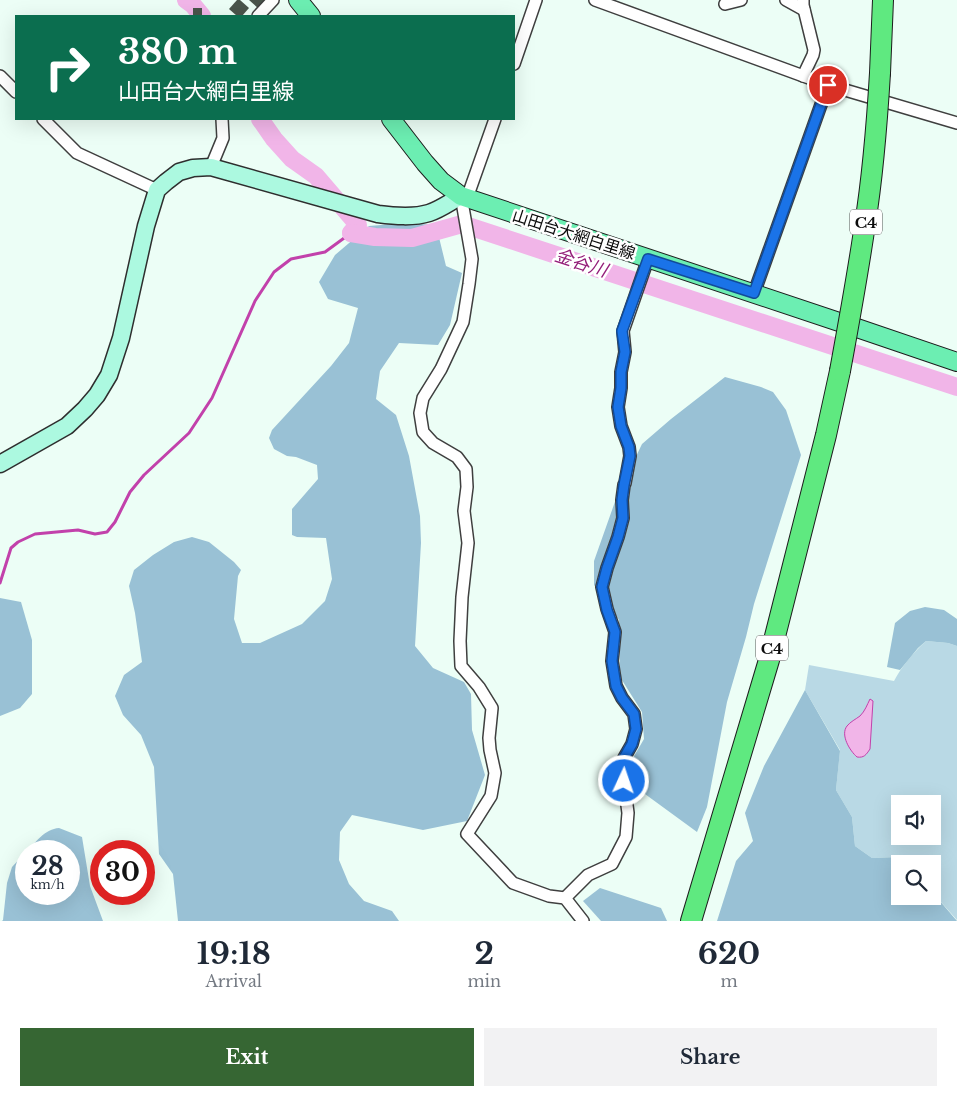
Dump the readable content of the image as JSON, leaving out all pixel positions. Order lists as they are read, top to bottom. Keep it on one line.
{"streets":{"highway":["C4"],"main road":["山田台大網白里線"]},"water":["金谷川"],"page":{"turn":["380 m","山田台大網白里線"],"speed":"28 km/h","limit":"30","eta":["19:18","Arrival","2","min","620","m"],"buttons":["Exit","Share"]}}
